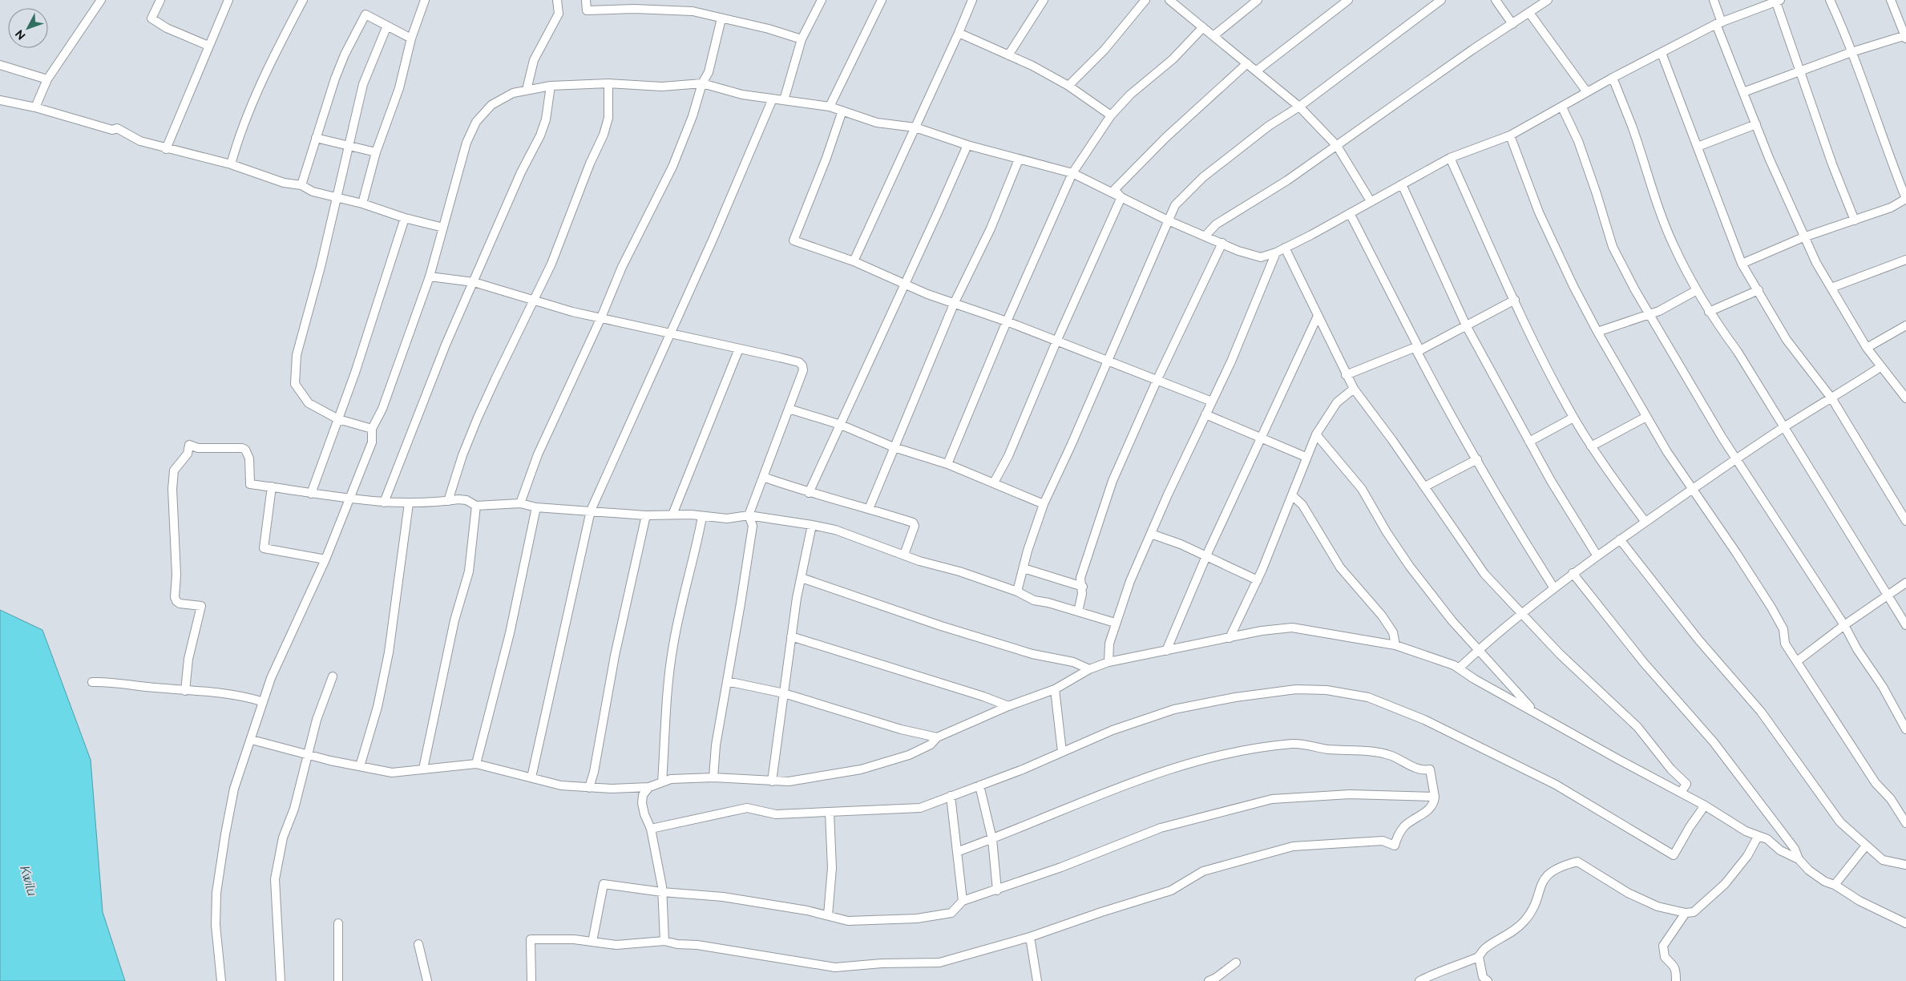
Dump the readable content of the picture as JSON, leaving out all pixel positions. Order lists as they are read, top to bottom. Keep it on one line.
{"water":["Kwilu"],"north":"bottom left"}
